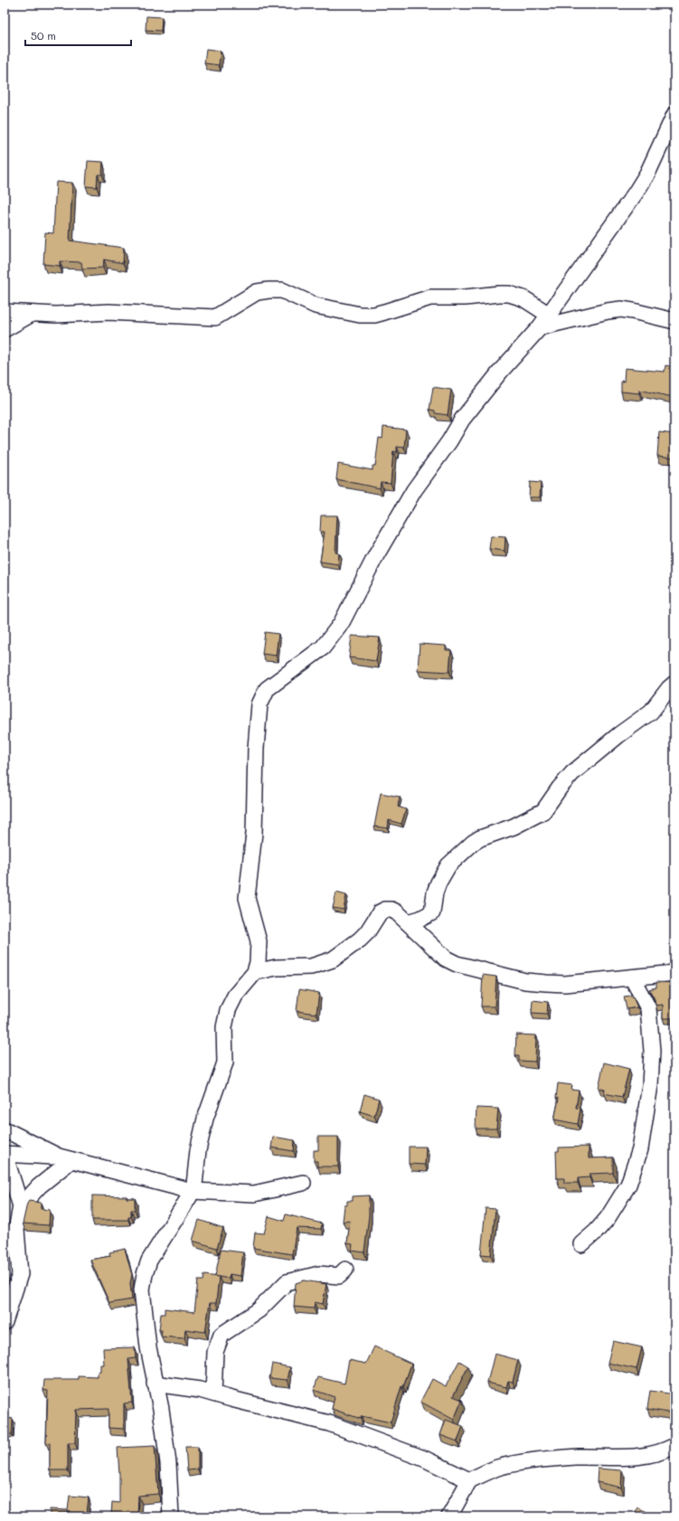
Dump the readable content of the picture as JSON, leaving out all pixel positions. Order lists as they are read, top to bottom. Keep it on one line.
{"scale_bar":"50 m"}
